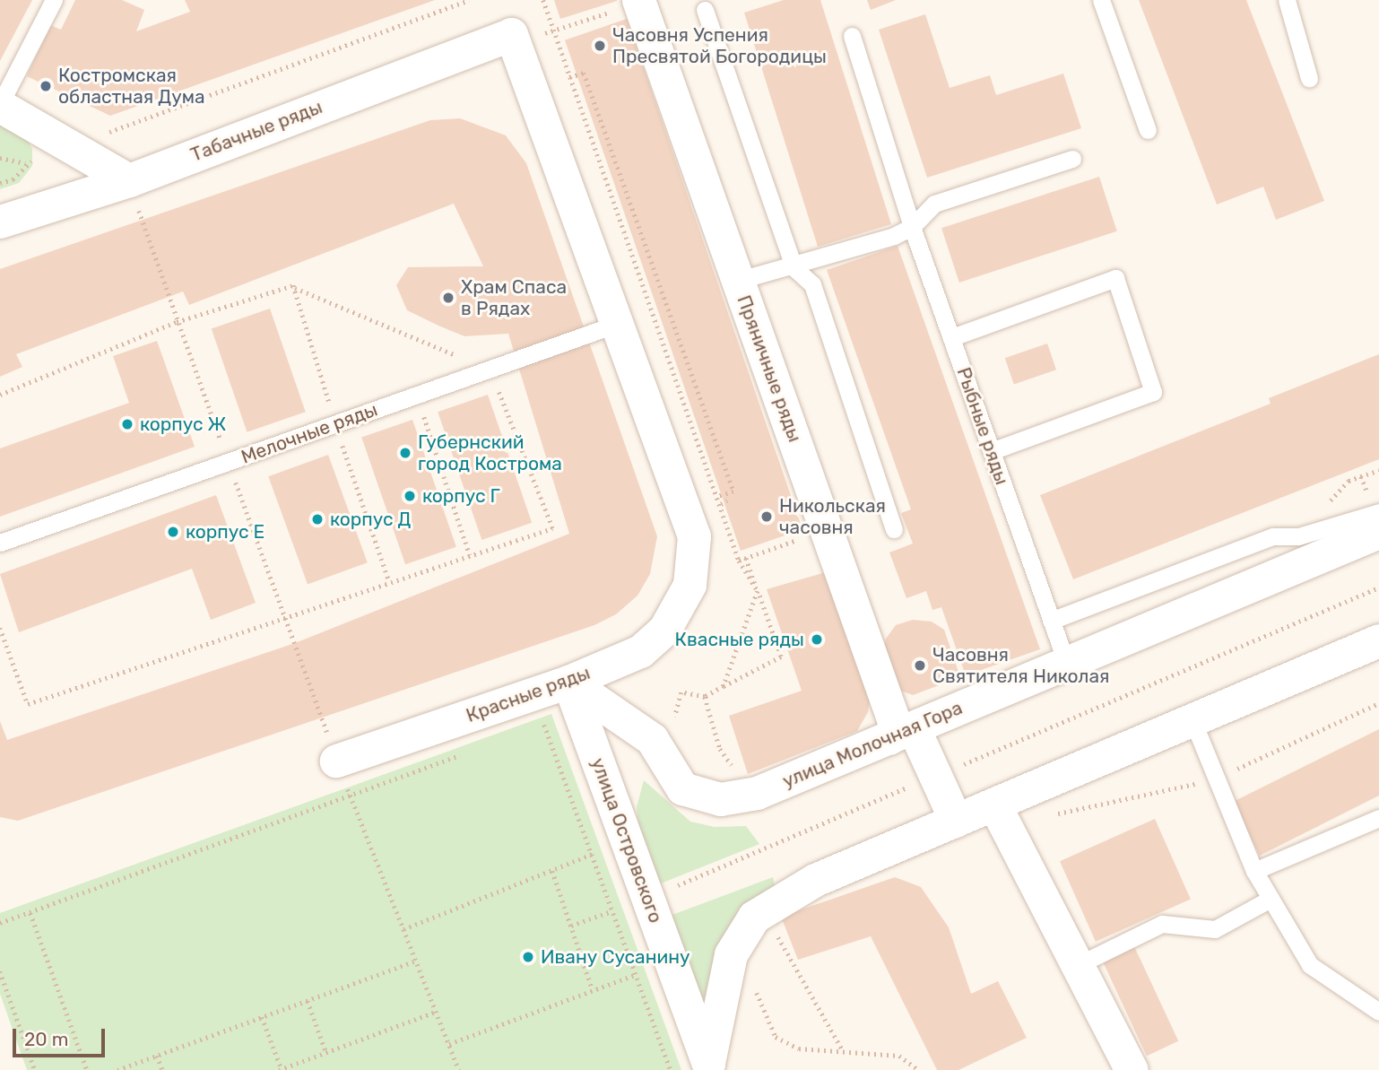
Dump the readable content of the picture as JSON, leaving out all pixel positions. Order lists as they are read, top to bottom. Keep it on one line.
{"streets":{"street":["Табачные ряды","Пряничные ряды","Красные ряды","улица Молочная Гора","улица Островского"],"lane":["Рыбные ряды","Мелочные ряды"]},"crossings":[["Табачные ряды","Мелочные ряды"],["Табачные ряды","Красные ряды"],["Пряничные ряды","улица Молочная Гора"],["Рыбные ряды","улица Молочная Гора"],["Мелочные ряды","Красные ряды"],["Красные ряды","улица Молочная Гора"],["Красные ряды","улица Островского"],["улица Молочная Гора","улица Островского"]],"places":["Часовня Успения Пресвятой Богородицы","Костромская областная Дума","Храм Спаса в Рядах","корпус Ж","Губернский город Кострома","корпус Г","Никольская часовня","корпус Д","корпус Е","Квасные ряды","Часовня Святителя Николая","Ивану Сусанину"],"scale_bar":"20 m"}
